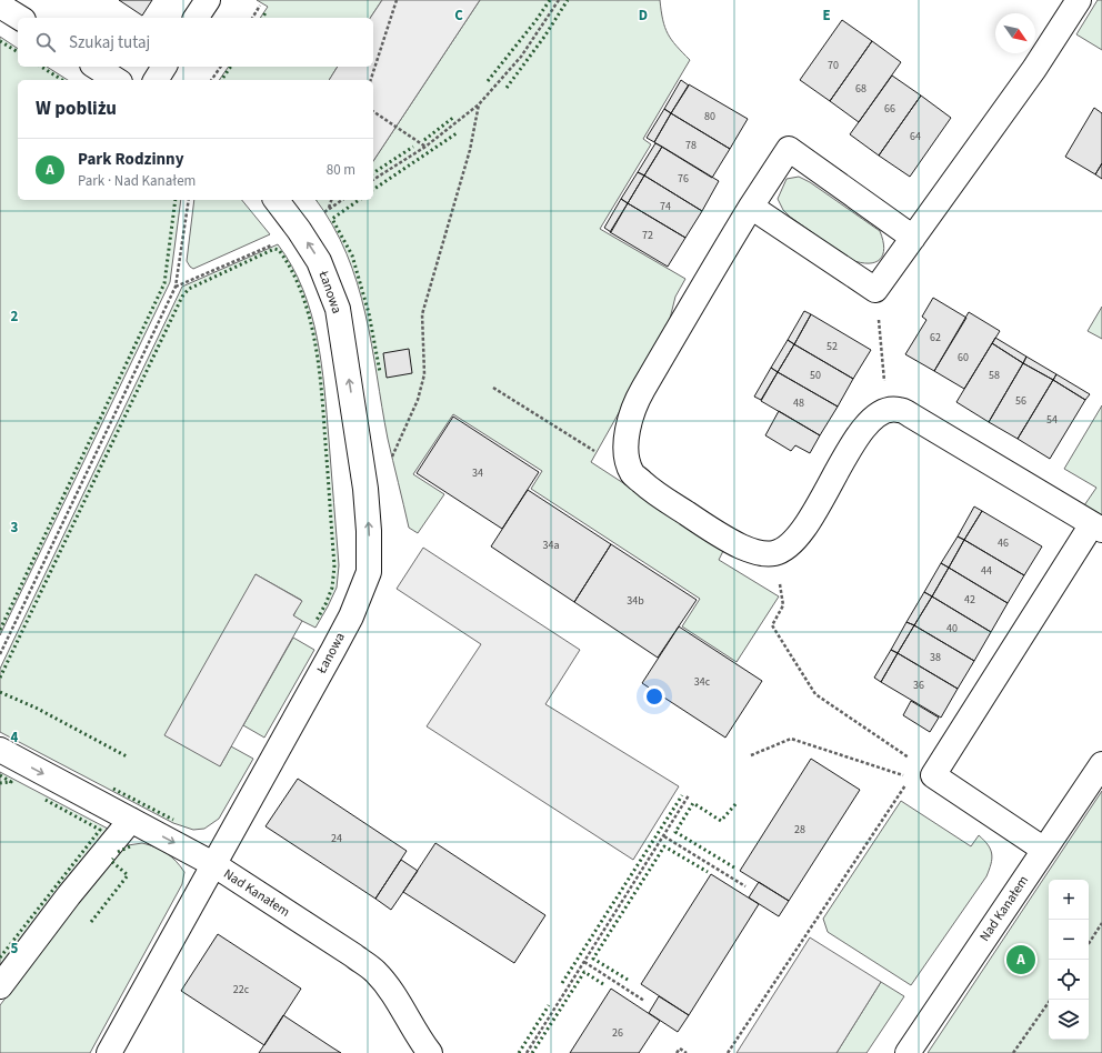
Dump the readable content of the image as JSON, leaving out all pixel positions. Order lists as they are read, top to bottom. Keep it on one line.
{"streets":{"street":["Łanowa","Nad Kanałem"]},"crossings":[["Łanowa","Nad Kanałem"]],"one_way":["Łanowa"],"house_numbers":["70","68","66","80","64","78","76","74","72","62","52","60","50","58","56","48","54","34","46","34a","44","42","34b","40","38","34c","36","28","24","22c","26"],"north":"bottom right","page":{"search":"Szukaj tutaj","heading":"W pobliżu","list":[{"mark":"A","name":"Park Rodzinny","note":"Park · Nad Kanałem","value":"80 m"}],"map_buttons":["+","−"],"pins":"A"},"grid":{"columns":["C","D","E"],"rows":["2","3","4","5"]}}
